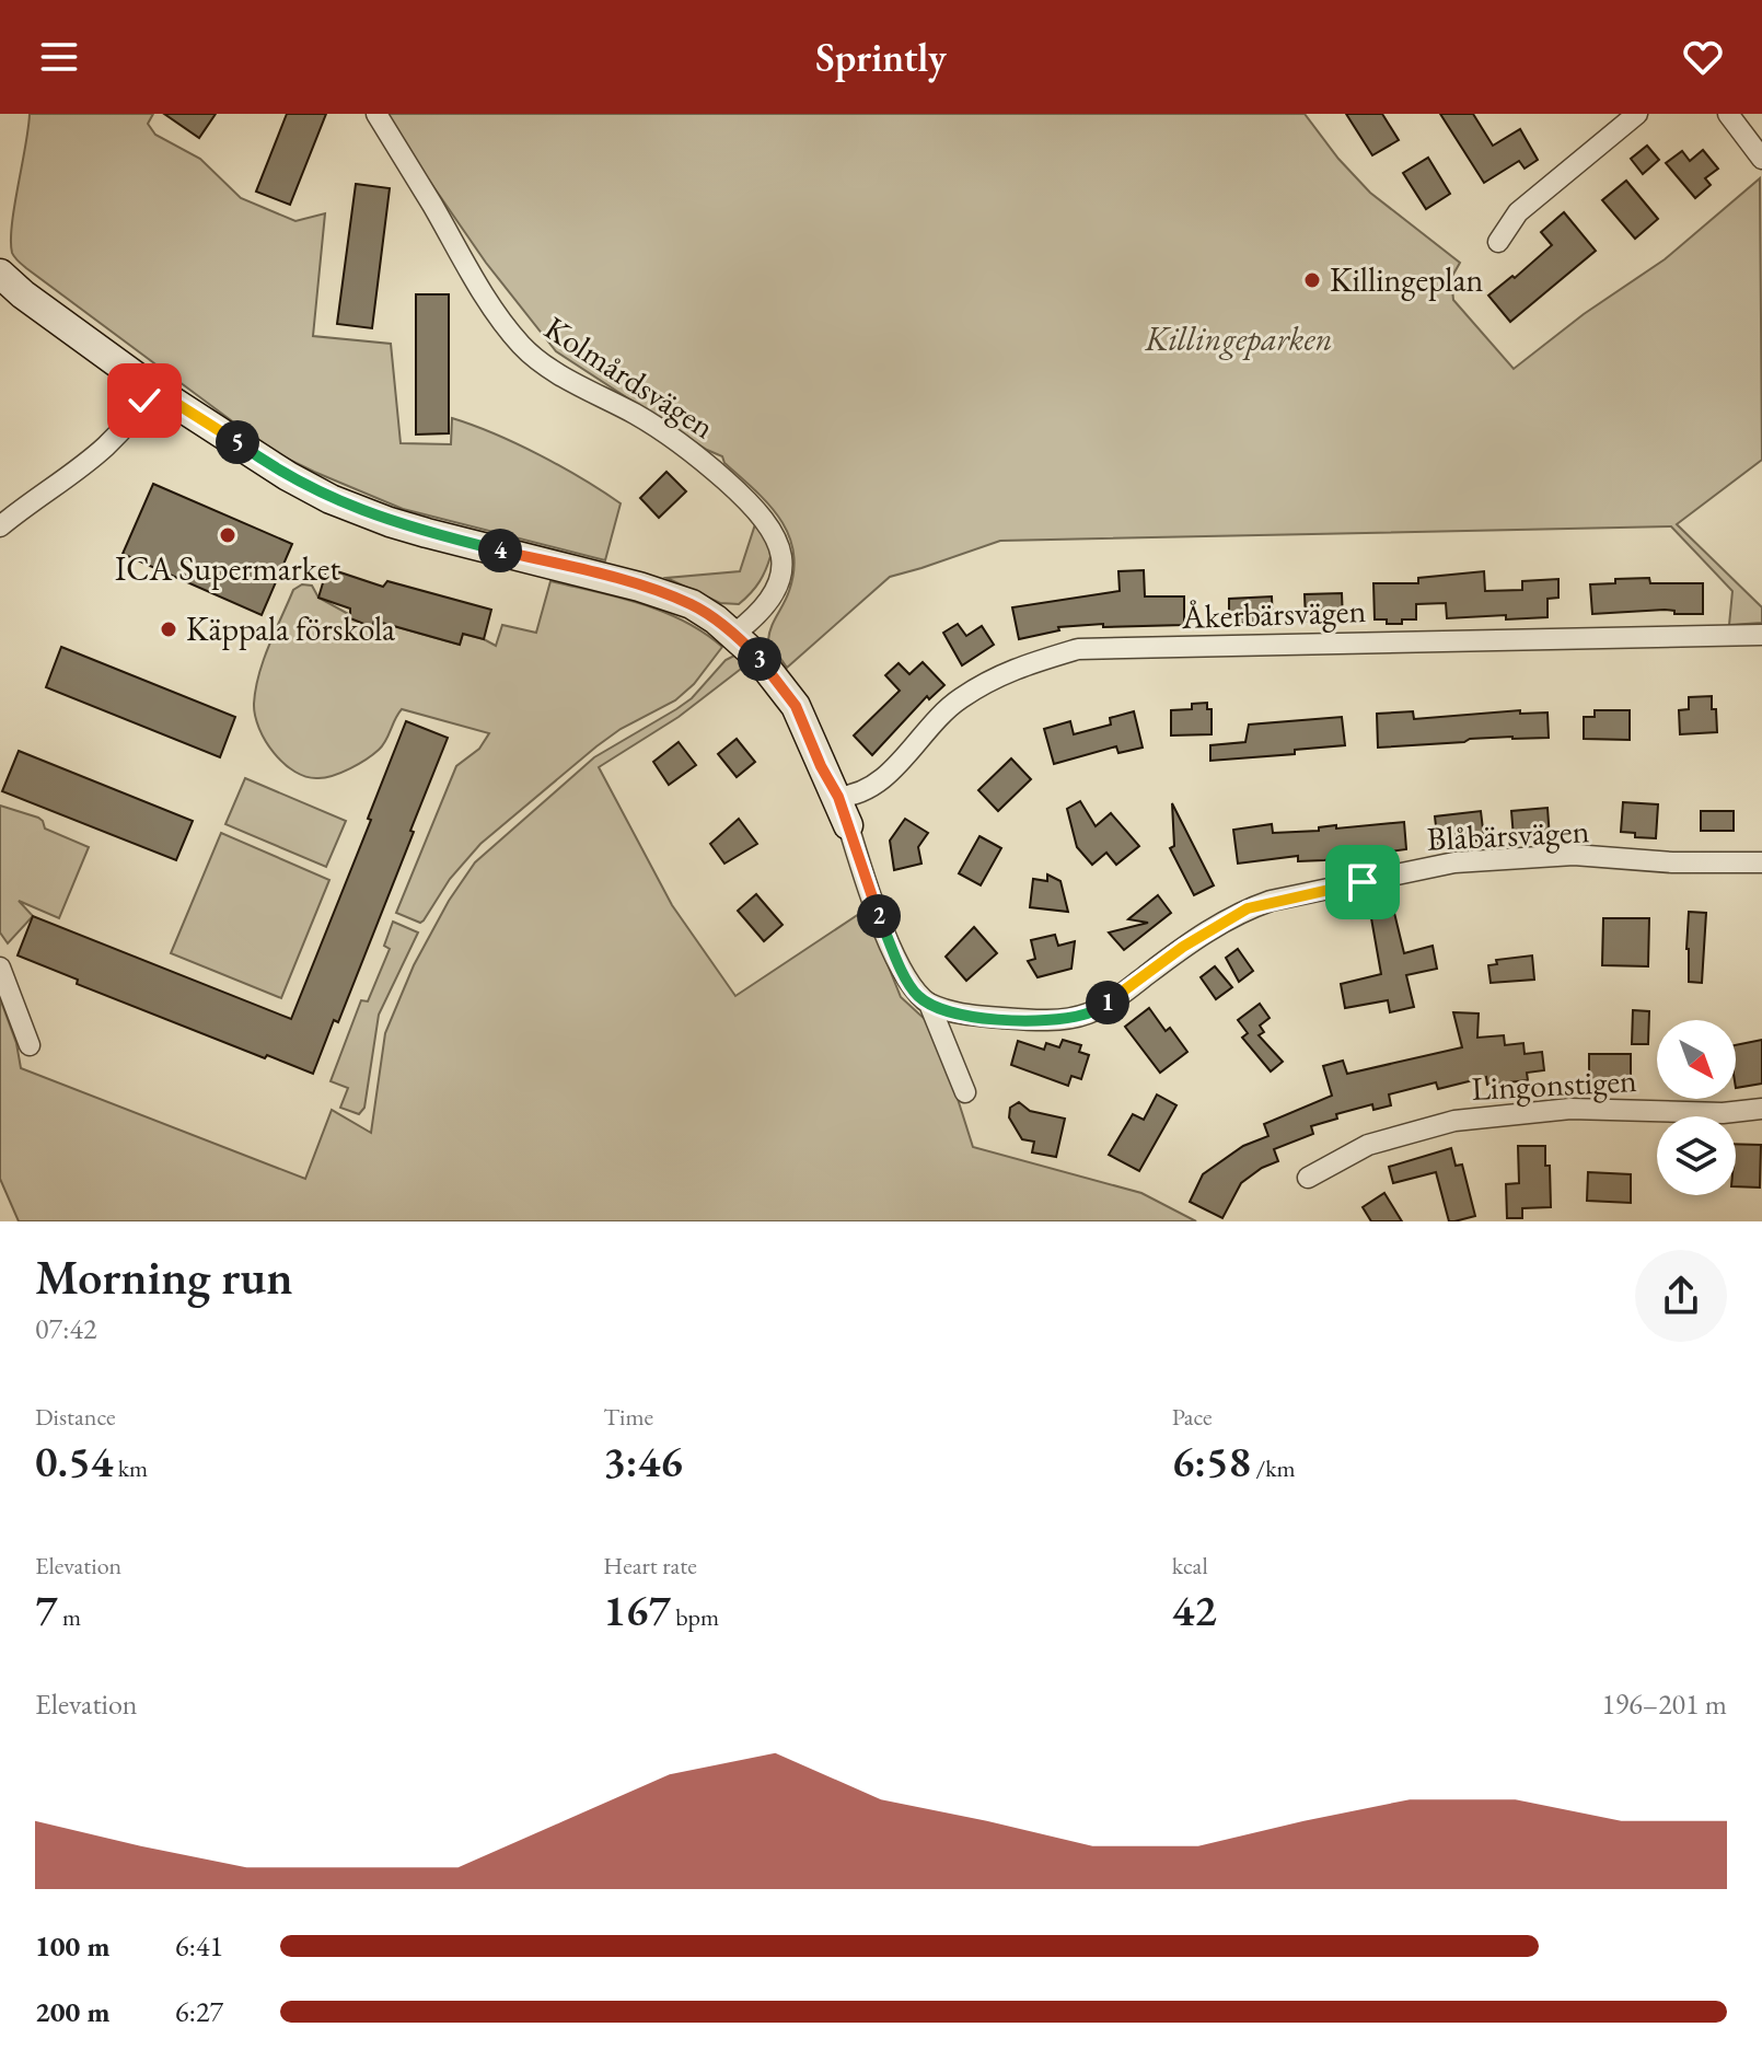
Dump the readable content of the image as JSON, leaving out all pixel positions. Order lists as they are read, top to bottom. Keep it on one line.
{"streets":{"street":["Kolmårdsvägen","Åkerbärsvägen","Blåbärsvägen","Lingonstigen"]},"parks":["Killingeparken"],"places":["Killingeplan","ICA Supermarket","Käppala förskola"],"north":"bottom right","page":{"header":"Sprintly","pins":["5","4","3","2","1"],"heading":["Morning run","07:42"],"stats":[["Distance","0.54 km"],["Time","3:46"],["Pace","6:58 /km"],["Elevation","7 m"],["Heart rate","167 bpm"],["kcal","42"]],"chart":["Elevation","196–201 m"],"list":[{"name":"100 m","note":"6:41"},{"name":"200 m","note":"6:27"}]}}
